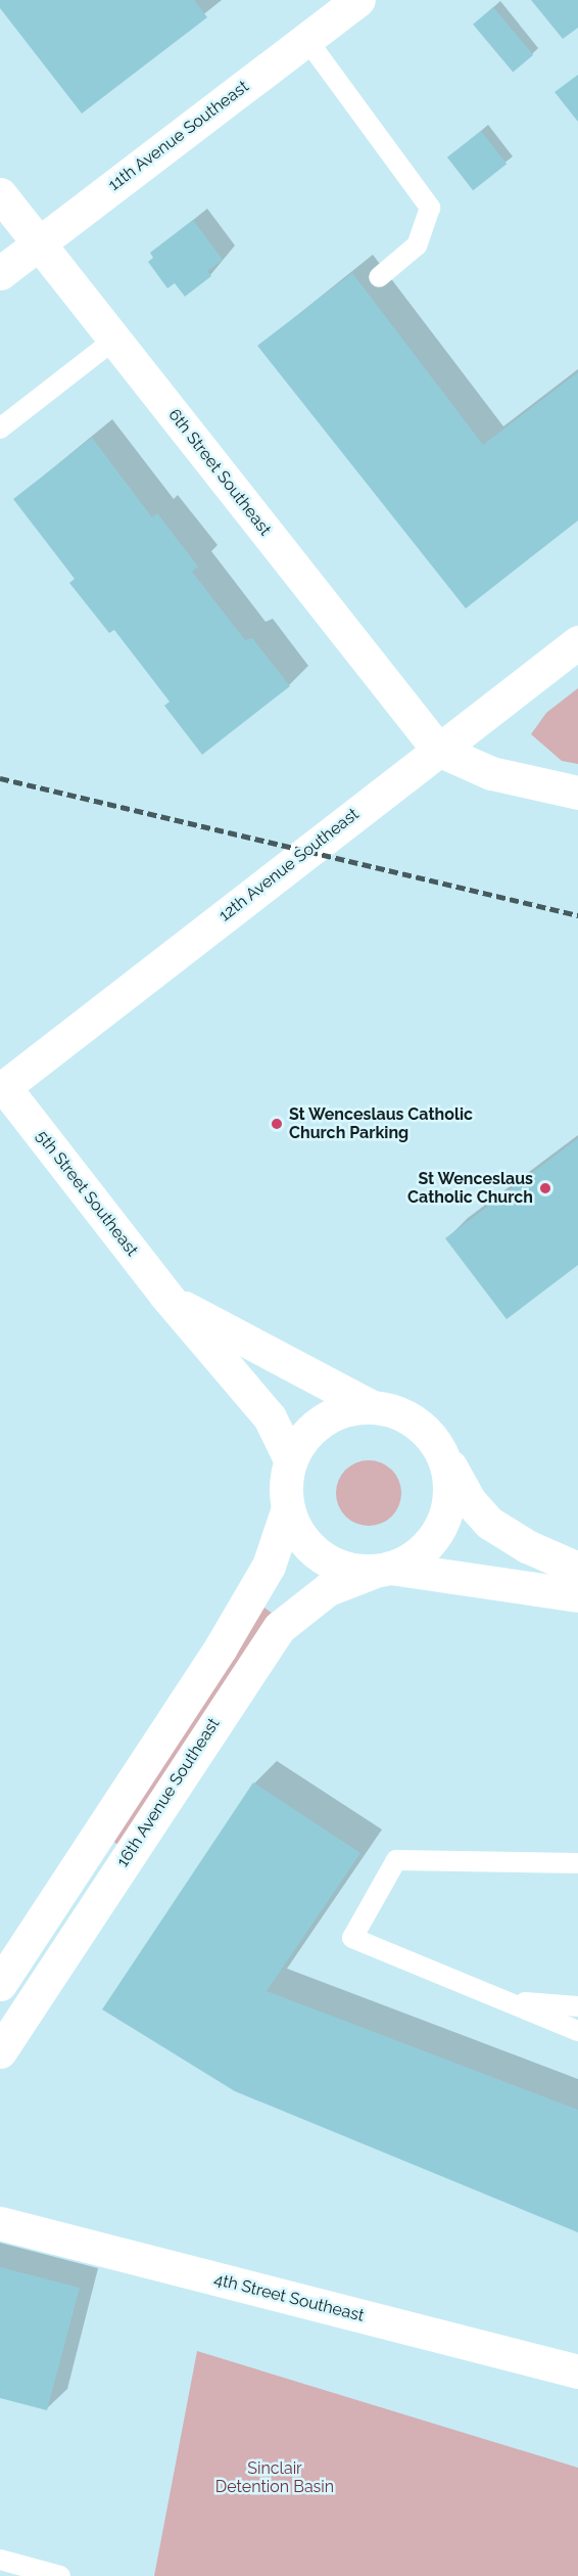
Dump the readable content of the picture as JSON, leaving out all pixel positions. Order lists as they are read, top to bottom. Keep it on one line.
{"streets":{"street":["11th Avenue Southeast","6th Street Southeast","12th Avenue Southeast","5th Street Southeast","16th Avenue Southeast","4th Street Southeast"]},"crossings":[["11th Avenue Southeast","6th Street Southeast"],["6th Street Southeast","12th Avenue Southeast"],["12th Avenue Southeast","5th Street Southeast"],["5th Street Southeast","16th Avenue Southeast"]],"parks":["Sinclair Detention Basin"],"places":["St Wenceslaus Catholic Church Parking","St Wenceslaus Catholic Church"]}
